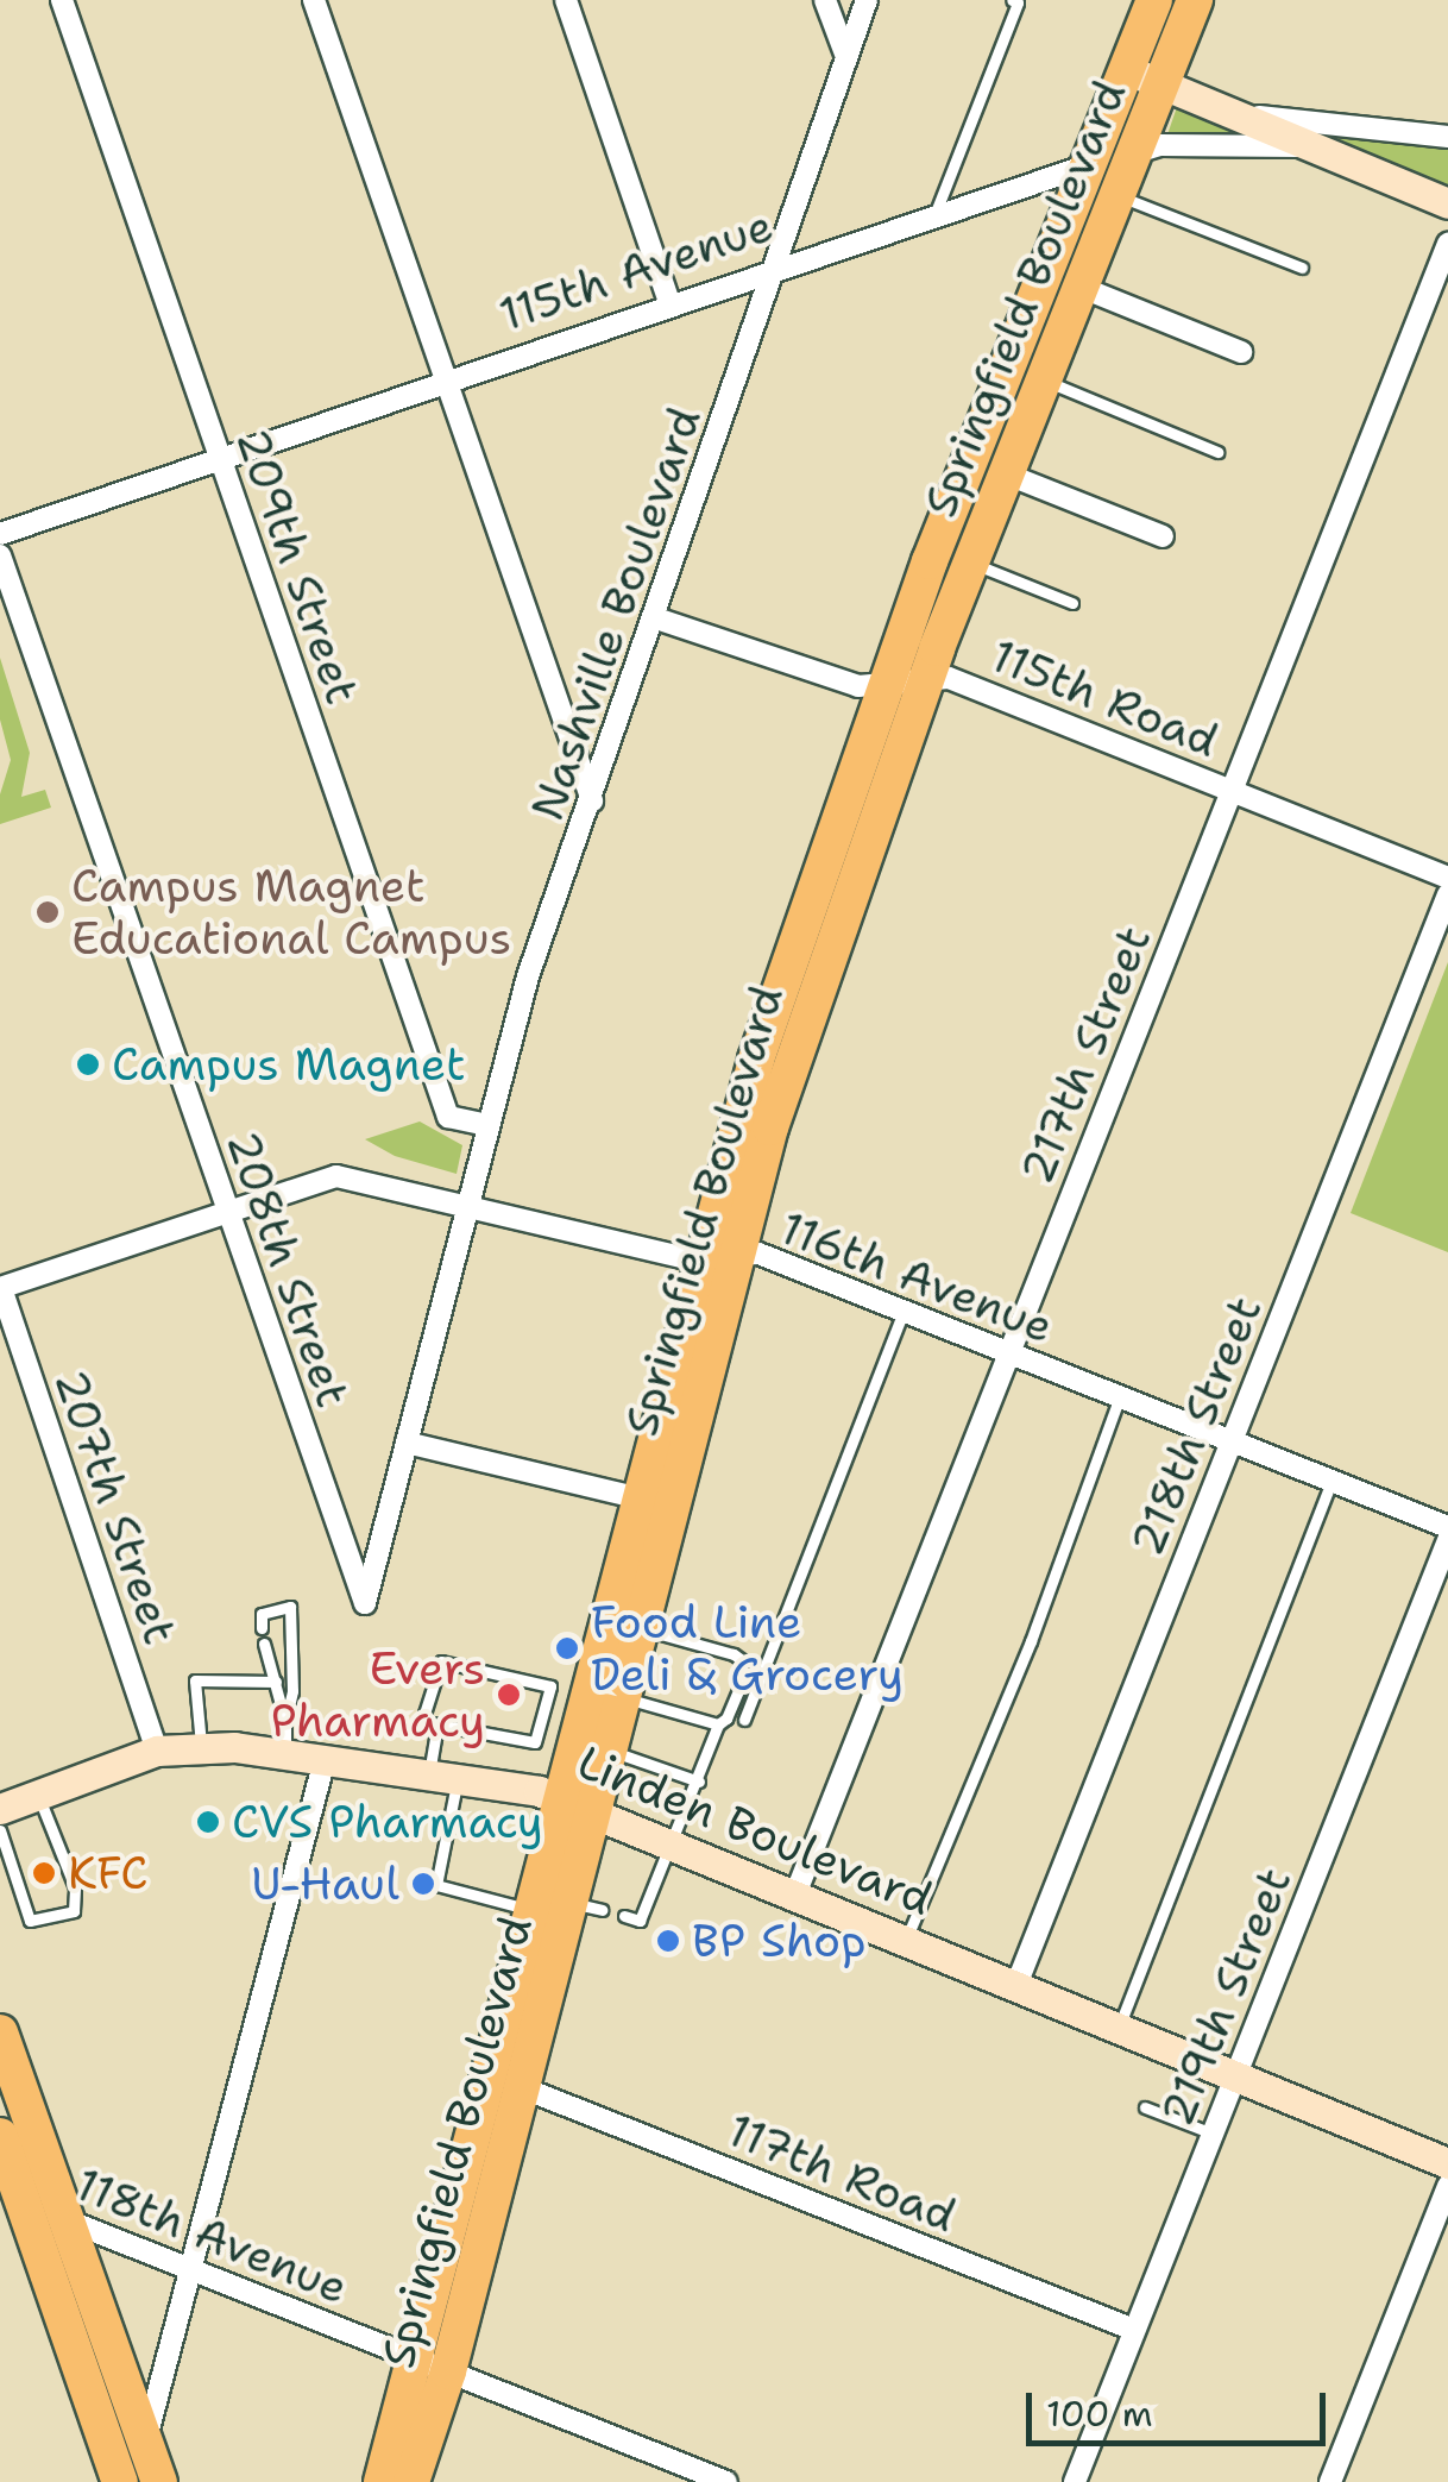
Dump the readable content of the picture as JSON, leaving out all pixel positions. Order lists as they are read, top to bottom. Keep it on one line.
{"streets":{"main road":["115th Avenue","Springfield Boulevard","Linden Boulevard"],"street":["209th Street","Nashville Boulevard","115th Road","217th Street","208th Street","116th Avenue","218th Street","207th Street","219th Street","117th Road","118th Avenue"]},"crossings":[["115th Avenue","Springfield Boulevard"],["115th Avenue","209th Street"],["115th Avenue","Nashville Boulevard"],["Springfield Boulevard","115th Road"],["Springfield Boulevard","116th Avenue"],["Springfield Boulevard","Linden Boulevard"],["Springfield Boulevard","117th Road"],["Springfield Boulevard","118th Avenue"],["209th Street","Nashville Boulevard"],["Nashville Boulevard","115th Road"],["Nashville Boulevard","208th Street"],["Nashville Boulevard","116th Avenue"],["115th Road","217th Street"],["217th Street","116th Avenue"],["217th Street","Linden Boulevard"],["208th Street","116th Avenue"],["116th Avenue","218th Street"],["116th Avenue","207th Street"],["218th Street","Linden Boulevard"],["207th Street","Linden Boulevard"],["Linden Boulevard","219th Street"],["219th Street","117th Road"]],"places":["Campus Magnet Educational Campus","Campus Magnet","Food Line Deli & Grocery","Evers Pharmacy","CVS Pharmacy","KFC","U-Haul","BP Shop"],"scale_bar":"100 m"}
